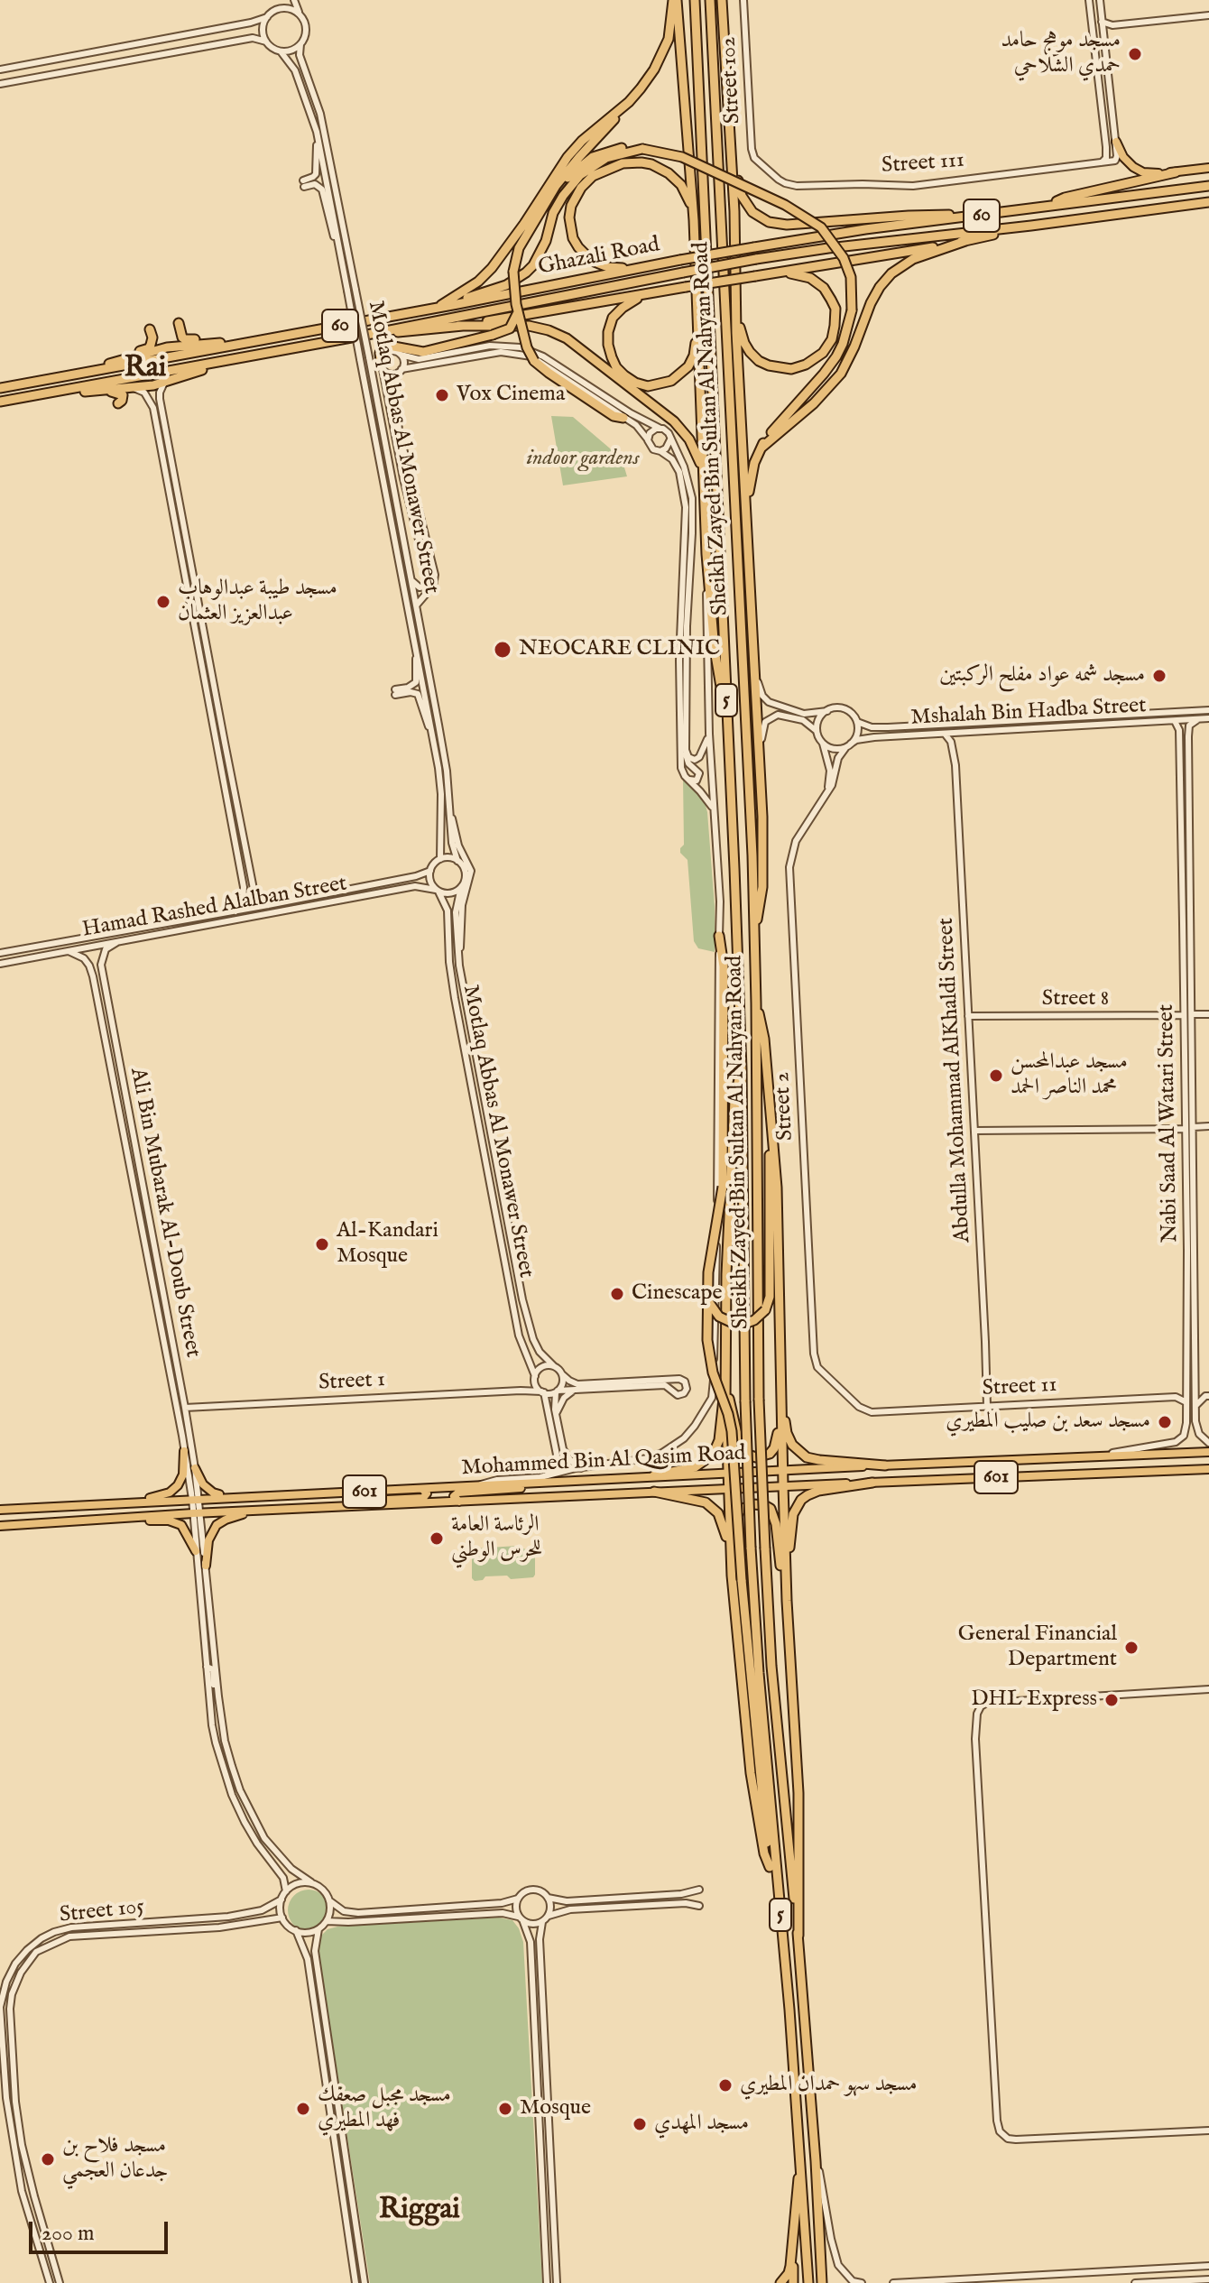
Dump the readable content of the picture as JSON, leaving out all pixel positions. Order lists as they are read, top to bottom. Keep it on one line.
{"streets":{"highway":["60","Ghazali Road","Sheikh Zayed Bin Sultan Al Nahyan Road","5"],"main road":["Mohammed Bin Al Qasim Road","601"],"street":["Street 102","Street 111","Motlaq Abbas Al Monawer Street","Mshalah Bin Hadba Street","Hamad Rashed Alalban Street","Street 8","Abdulla Mohammad AlKhaldi Street","Street 2","Nabi Saad Al Watari Street","Ali Bin Mubarak Al-Doub Street","Street 1","Street 11","Street 105"]},"crossings":[["Street 102","Street 111"],["Motlaq Abbas Al Monawer Street","Hamad Rashed Alalban Street"],["Motlaq Abbas Al Monawer Street","Street 1"],["Mshalah Bin Hadba Street","Abdulla Mohammad AlKhaldi Street"],["Mshalah Bin Hadba Street","Street 2"],["Mshalah Bin Hadba Street","Nabi Saad Al Watari Street"],["Street 8","Abdulla Mohammad AlKhaldi Street"],["Street 8","Nabi Saad Al Watari Street"],["Abdulla Mohammad AlKhaldi Street","Street 11"],["Street 2","Street 11"],["Nabi Saad Al Watari Street","Street 11"],["Nabi Saad Al Watari Street","Mohammed Bin Al Qasim Road"],["Ali Bin Mubarak Al-Doub Street","Street 1"],["Ali Bin Mubarak Al-Doub Street","Mohammed Bin Al Qasim Road"]],"districts":["Rai","Riggai"],"parks":["indoor gardens"],"places":["مسجد موهج حامد حمدي الشلاحي","Vox Cinema","مسجد طيبة عبدالوهاب عبدالعزيز العثمان","NEOCARE CLINIC","مسجد شمه عواد مفلح الركبتين","مسجد عبدالمحسن محمد الناصر الحمد","Al-Kandari Mosque","Cinescape","مسجد سعد بن صليب المطيري","الرئاسة العامة للحرس الوطني","General Financial Department","DHL Express","مسجد سهو حمدان المطيري","مسجد مجبل صعفك فهد المطيري","Mosque","مسجد المهدي","مسجد فلاح بن جدعان العجمي"],"scale_bar":"200 m"}
